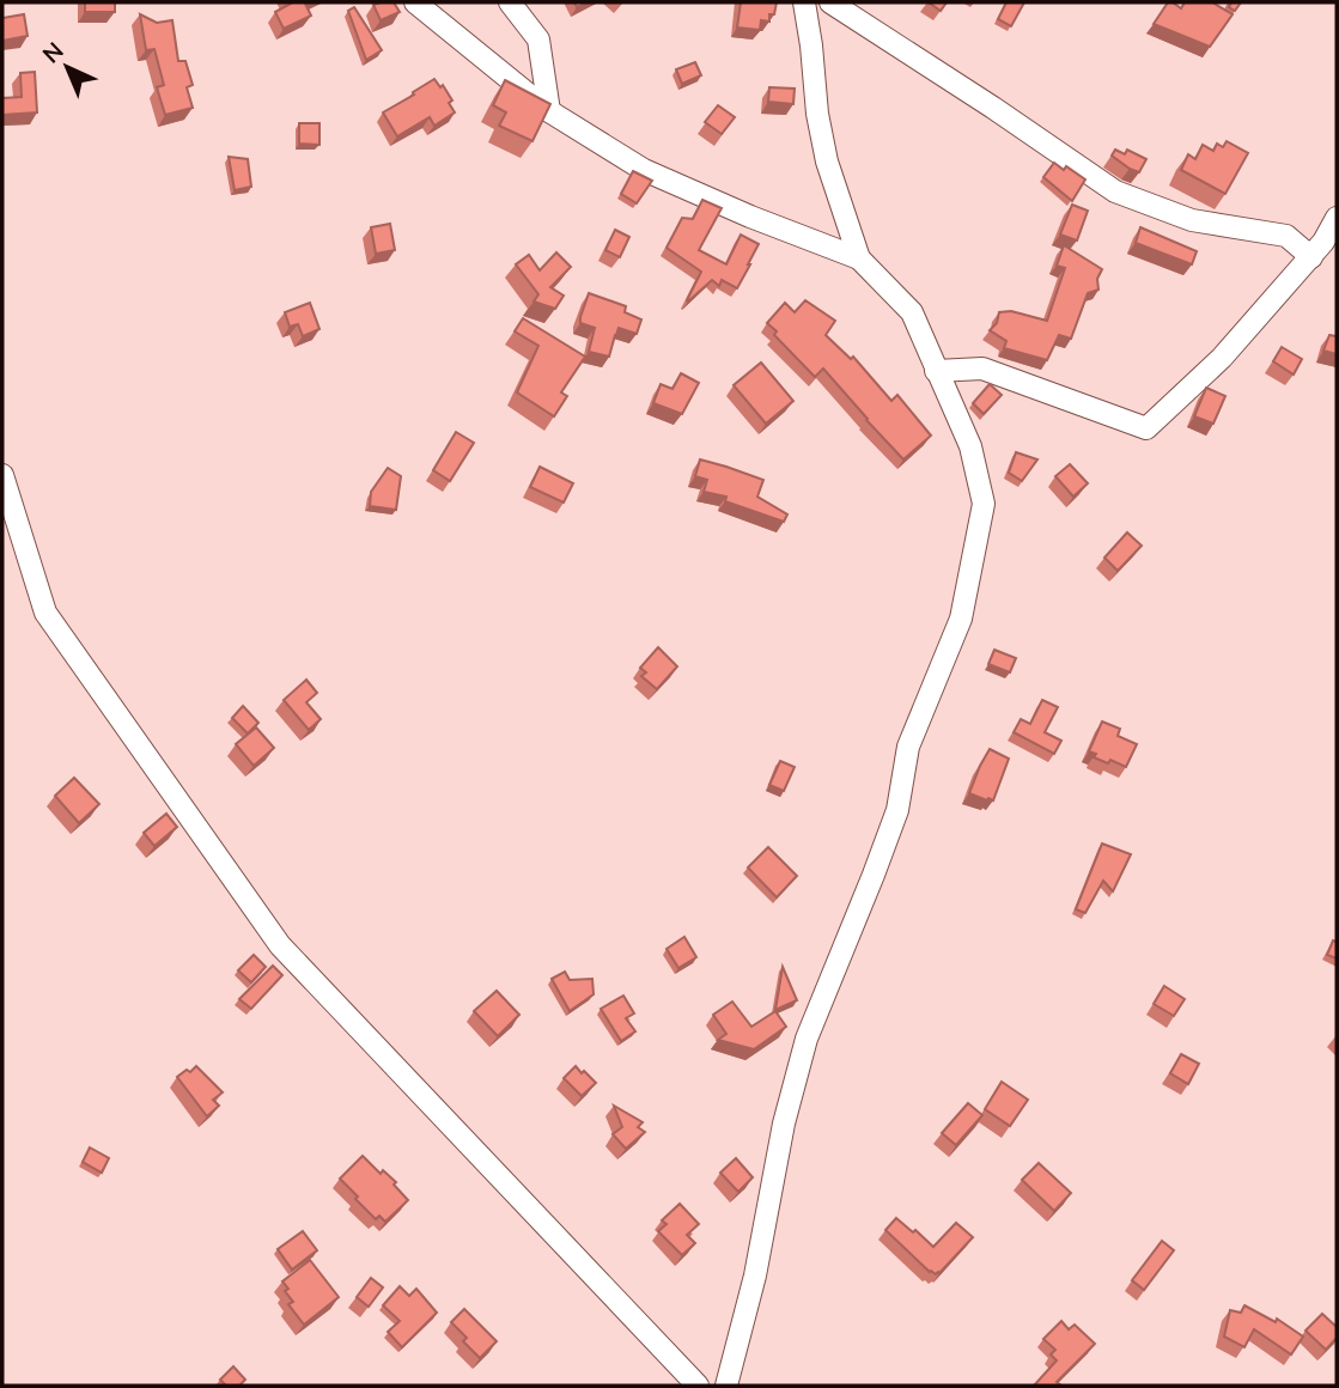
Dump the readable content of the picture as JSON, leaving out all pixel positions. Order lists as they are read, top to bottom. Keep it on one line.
{"north":"top left"}
